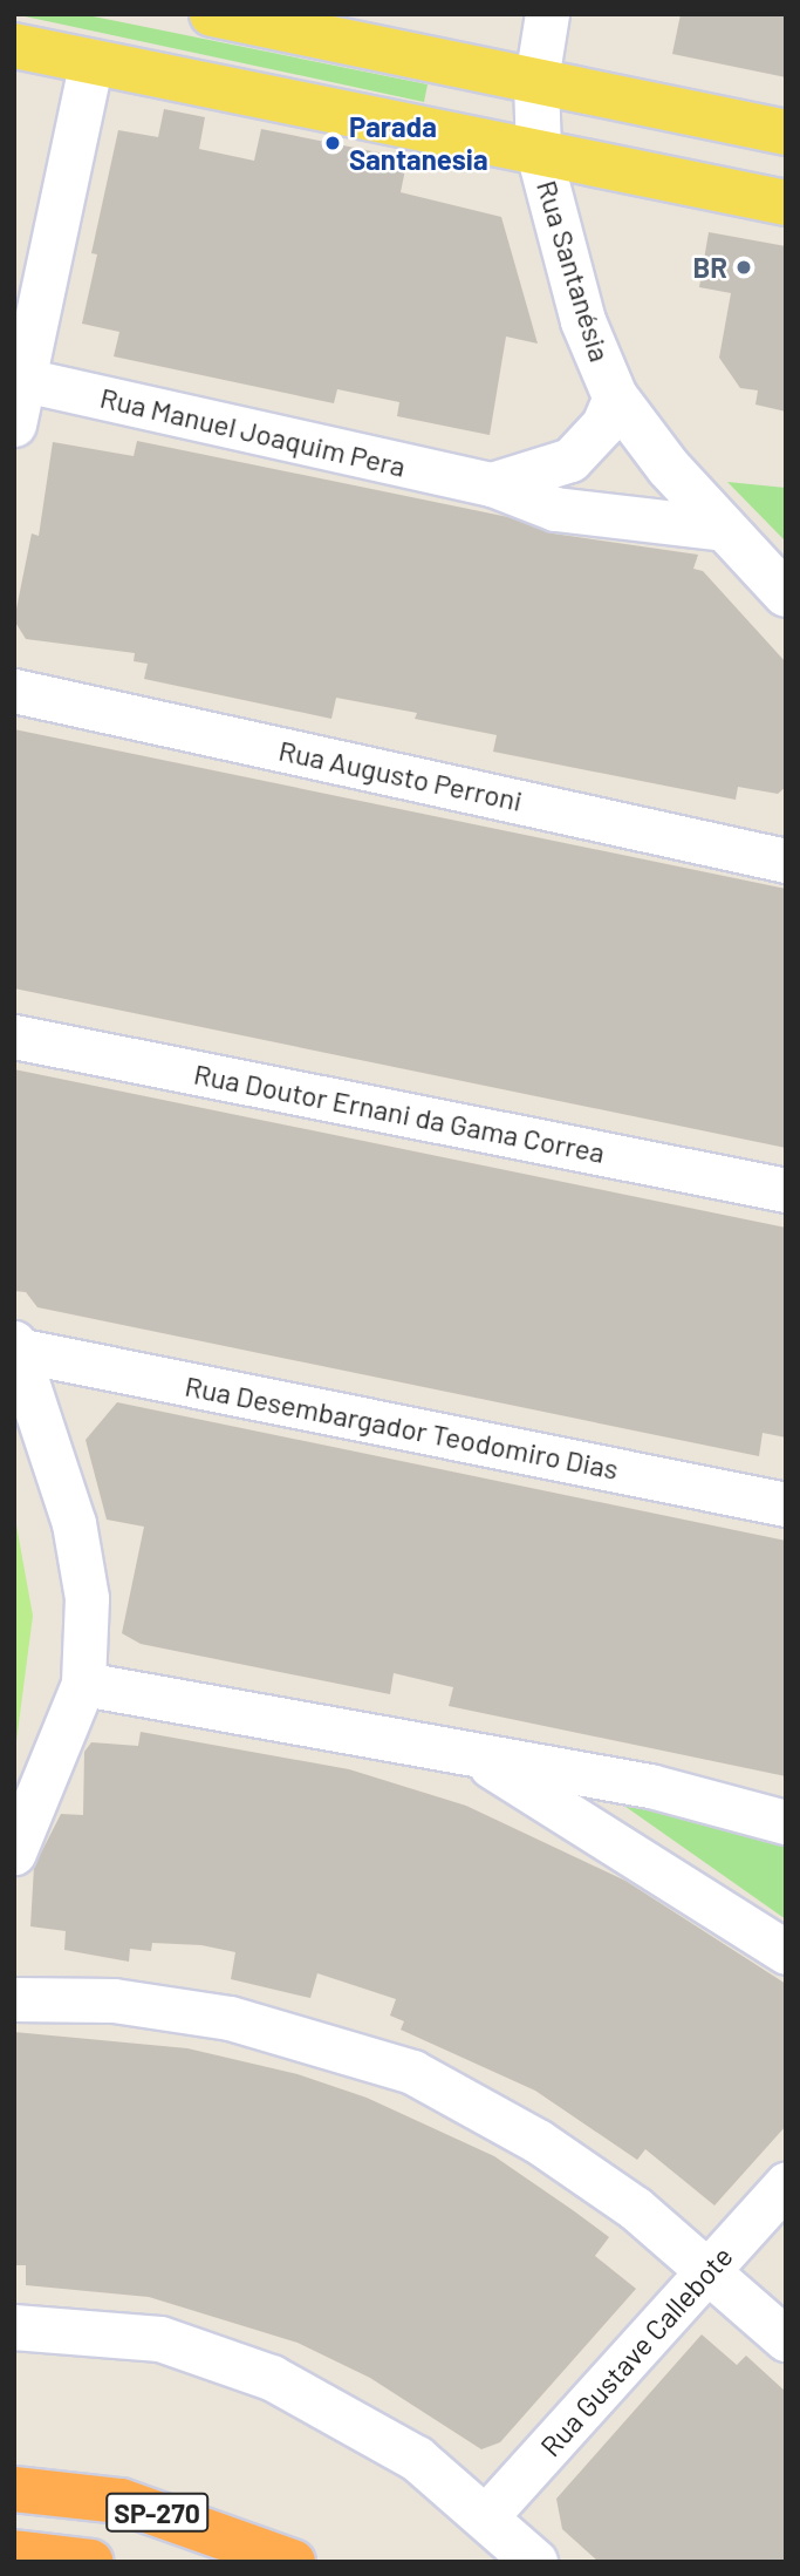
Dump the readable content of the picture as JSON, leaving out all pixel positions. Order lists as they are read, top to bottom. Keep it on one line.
{"streets":{"highway":["SP-270"],"street":["Rua Santanésia","Rua Manuel Joaquim Pera","Rua Augusto Perroni","Rua Doutor Ernani da Gama Correa","Rua Desembargador Teodomiro Dias","Rua Gustave Callebote"]},"crossings":[["Rua Santanésia","Rua Manuel Joaquim Pera"]],"places":["Parada Santanesia","BR"]}
